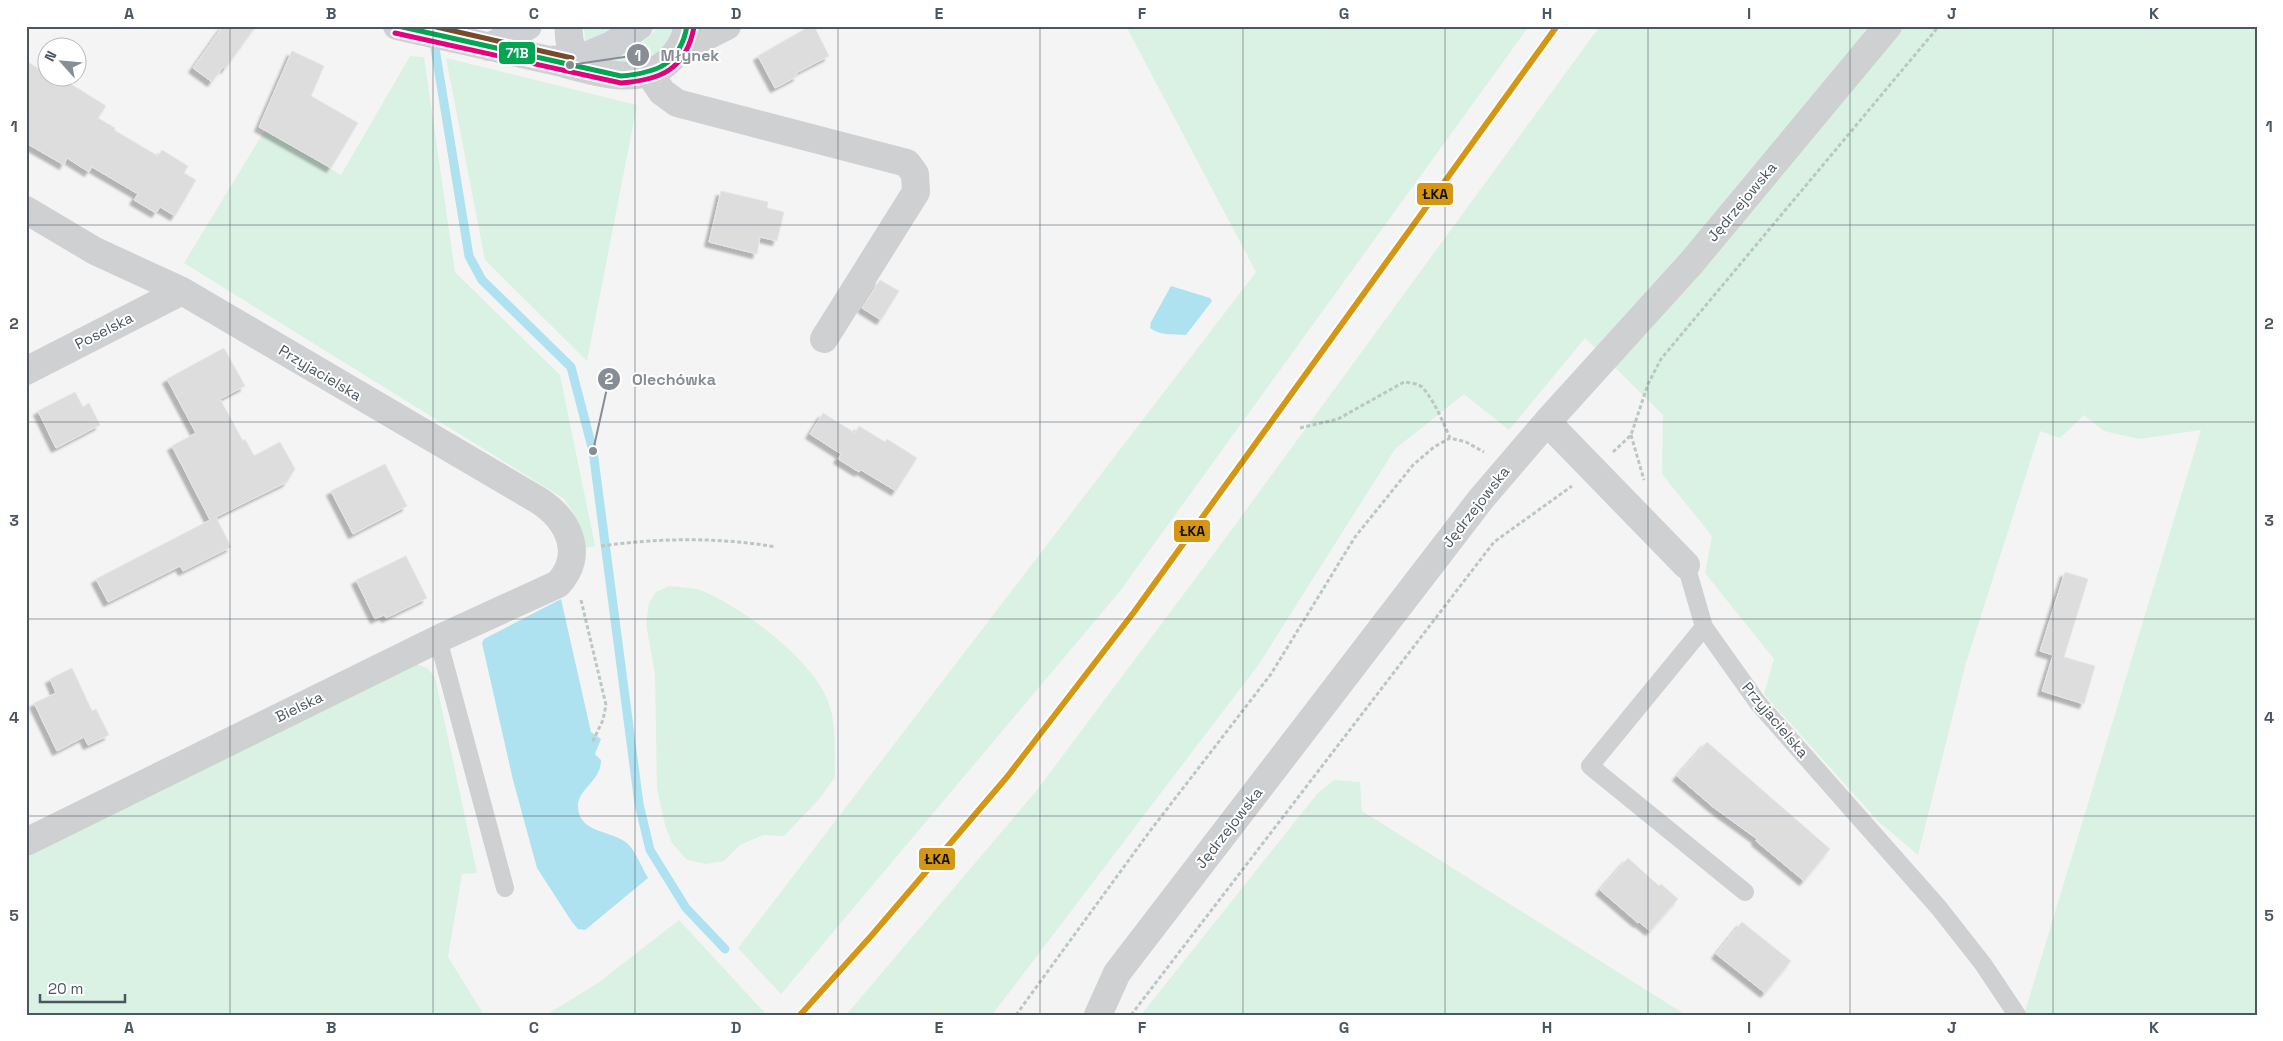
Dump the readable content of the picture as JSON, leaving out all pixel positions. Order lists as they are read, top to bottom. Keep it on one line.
{"streets":{"street":["Jędrzejowska","Poselska","Przyjacielska","Bielska"]},"crossings":[["Jędrzejowska","Przyjacielska"],["Poselska","Przyjacielska"],["Przyjacielska","Bielska"]],"places":["Młynek","Olechówka"],"lines":["transit line ŁKA","transit line 71B"],"scale_bar":"20 m","north":"top left","grid":{"columns":["A","B","C","D","E","F","G","H","I","J","K"],"rows":["1","2","3","4","5"]}}
